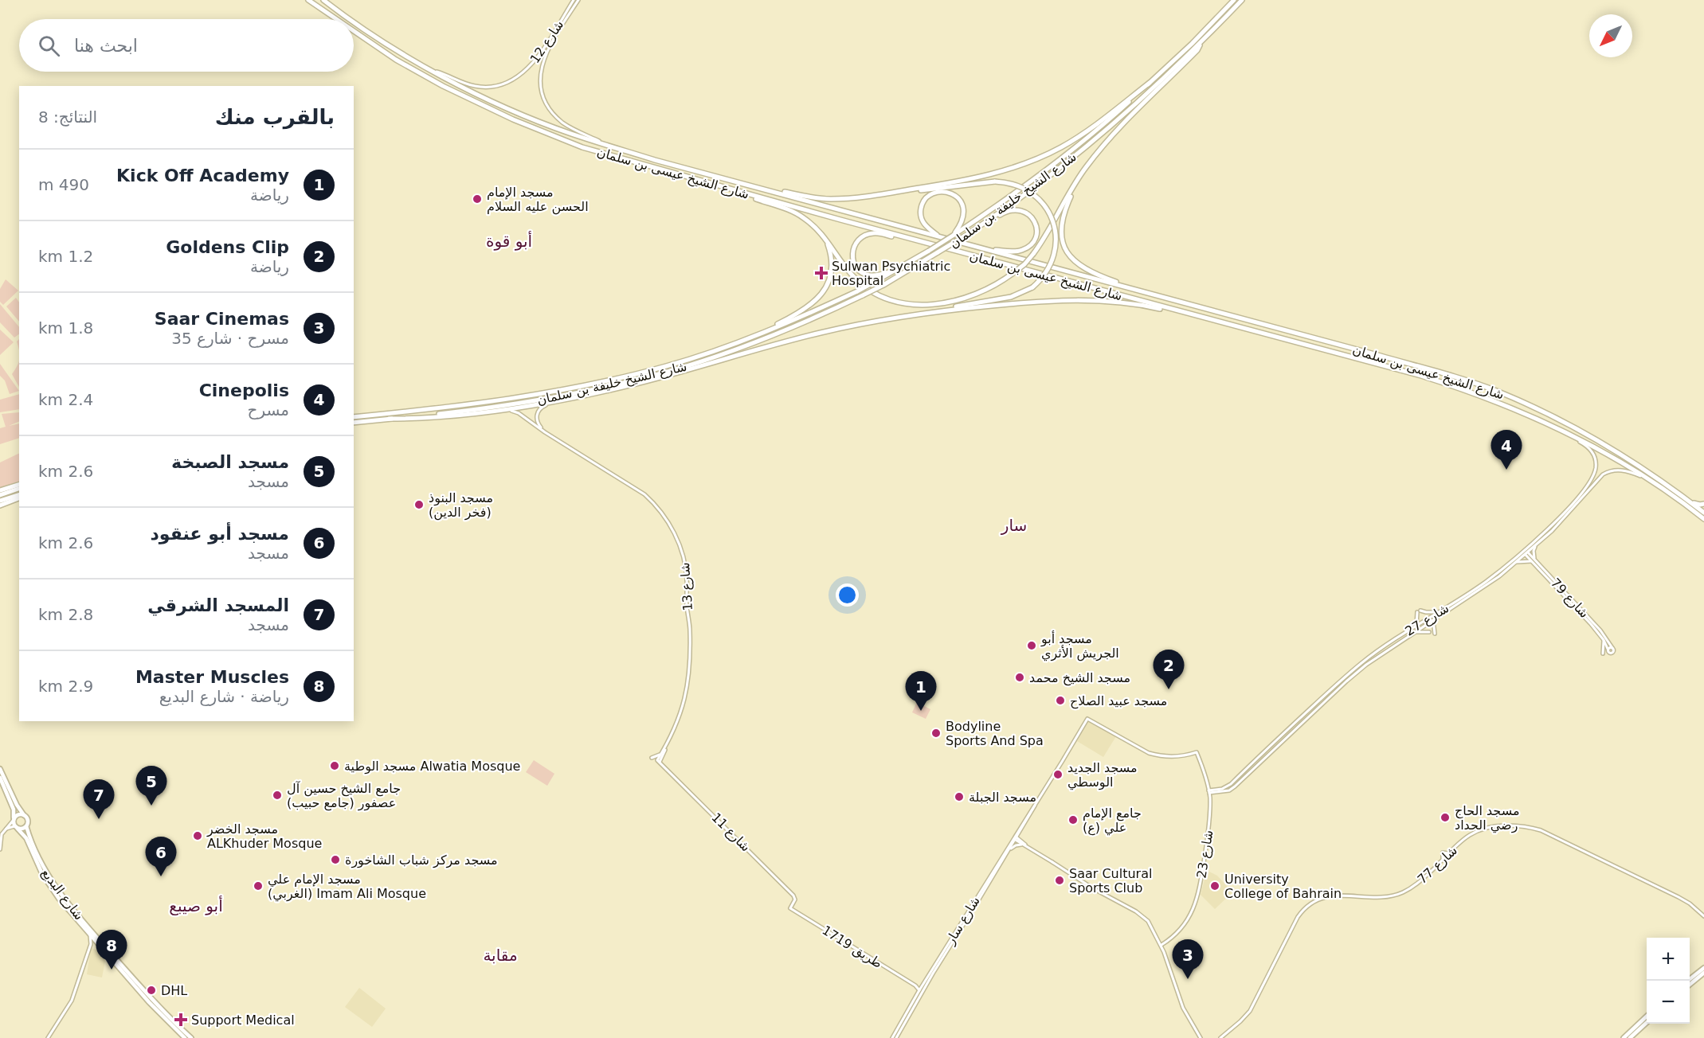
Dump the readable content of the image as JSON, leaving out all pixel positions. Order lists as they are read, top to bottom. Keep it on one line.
{"streets":{"highway":["شارع الشيخ عيسى بن سلمان","شارع الشيخ خليفة بن سلمان"],"main road":["شارع البديع"],"street":["شارع 12","شارع 13","شارع 79","شارع 27","شارع 11","شارع 23","شارع 77","شارع سار","طريق 1719"]},"crossings":[["شارع 12","شارع الشيخ عيسى بن سلمان"],["شارع الشيخ عيسى بن سلمان","شارع 27"],["شارع 13","شارع 11"],["شارع 79","شارع 27"],["شارع 27","شارع 23"],["شارع 11","طريق 1719"],["شارع 23","شارع سار"],["شارع سار","طريق 1719"]],"districts":["أبو قوة","سار","أبو صيبع","مقابة"],"places":{"other":["مسجد الإمام الحسن عليه السلام","مسجد البنوذ (فخر الدين)","مسجد أبو الجريش الأثري","مسجد الشيخ محمد","مسجد عبيد الصلاح","Bodyline Sports And Spa","مسجد الوطية Alwatia Mosque","مسجد الجديد الوسطي","جامع الشيخ حسين آل عصفور (جامع حبيب)","مسجد الجبلة","مسجد الحاج رضي الحداد","جامع الإمام علي (ع)","مسجد الخضر ALKhuder Mosque","مسجد مركز شباب الشاخورة","Saar Cultural Sports Club","مسجد الإمام علي (الغربي) Imam Ali Mosque","University College of Bahrain","DHL"],"health":["Sulwan Psychiatric Hospital","Support Medical"]},"north":"bottom left","page":{"search":"ابحث هنا","heading":["بالقرب منك","النتائج: 8"],"list":[{"mark":"1","name":"Kick Off Academy","note":"رياضة","value":"490 m"},{"mark":"2","name":"Goldens Clip","note":"رياضة","value":"1.2 km"},{"mark":"3","name":"Saar Cinemas","note":"مسرح · شارع 35","value":"1.8 km"},{"mark":"4","name":"Cinepolis","note":"مسرح","value":"2.4 km"},{"mark":"5","name":"مسجد الصبخة","note":"مسجد","value":"2.6 km"},{"mark":"6","name":"مسجد أبو عنقود","note":"مسجد","value":"2.6 km"},{"mark":"7","name":"المسجد الشرقي","note":"مسجد","value":"2.8 km"},{"mark":"8","name":"Master Muscles","note":"رياضة · شارع البديع","value":"2.9 km"}],"pins":["4","2","1","5","7","6","8","3"],"map_buttons":["+","−"]}}
